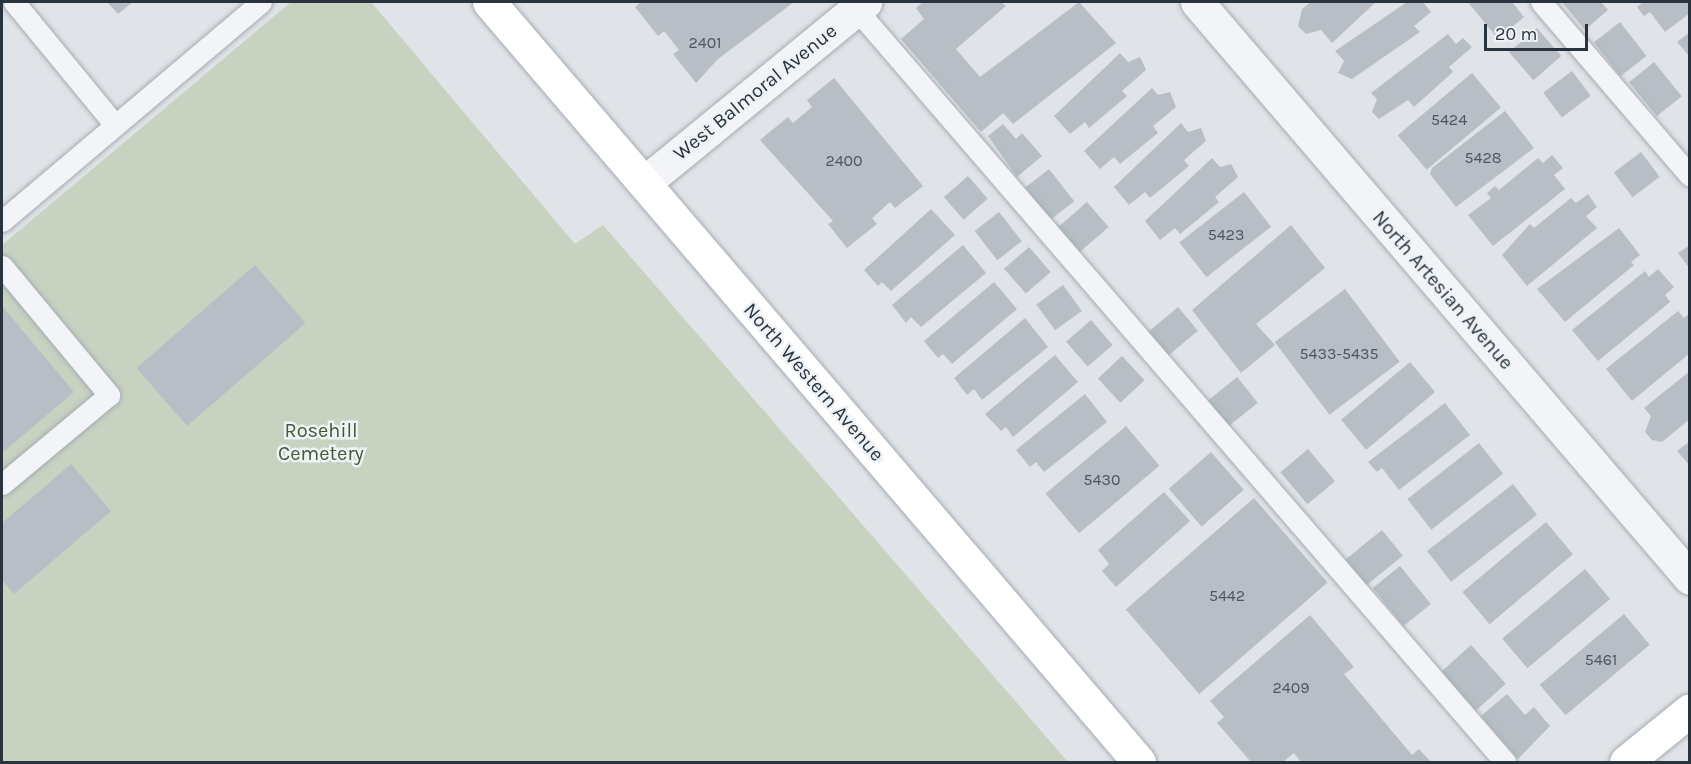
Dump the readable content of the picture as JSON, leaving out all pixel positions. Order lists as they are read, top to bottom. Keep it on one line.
{"streets":{"main road":["North Western Avenue"],"street":["West Balmoral Avenue","North Artesian Avenue"]},"crossings":[["West Balmoral Avenue","North Western Avenue"]],"parks":["Rosehill Cemetery"],"house_numbers":["2401","5424","5428","2400","5423","5433-5435","5430","5442","5461","2409"],"scale_bar":"20 m"}
